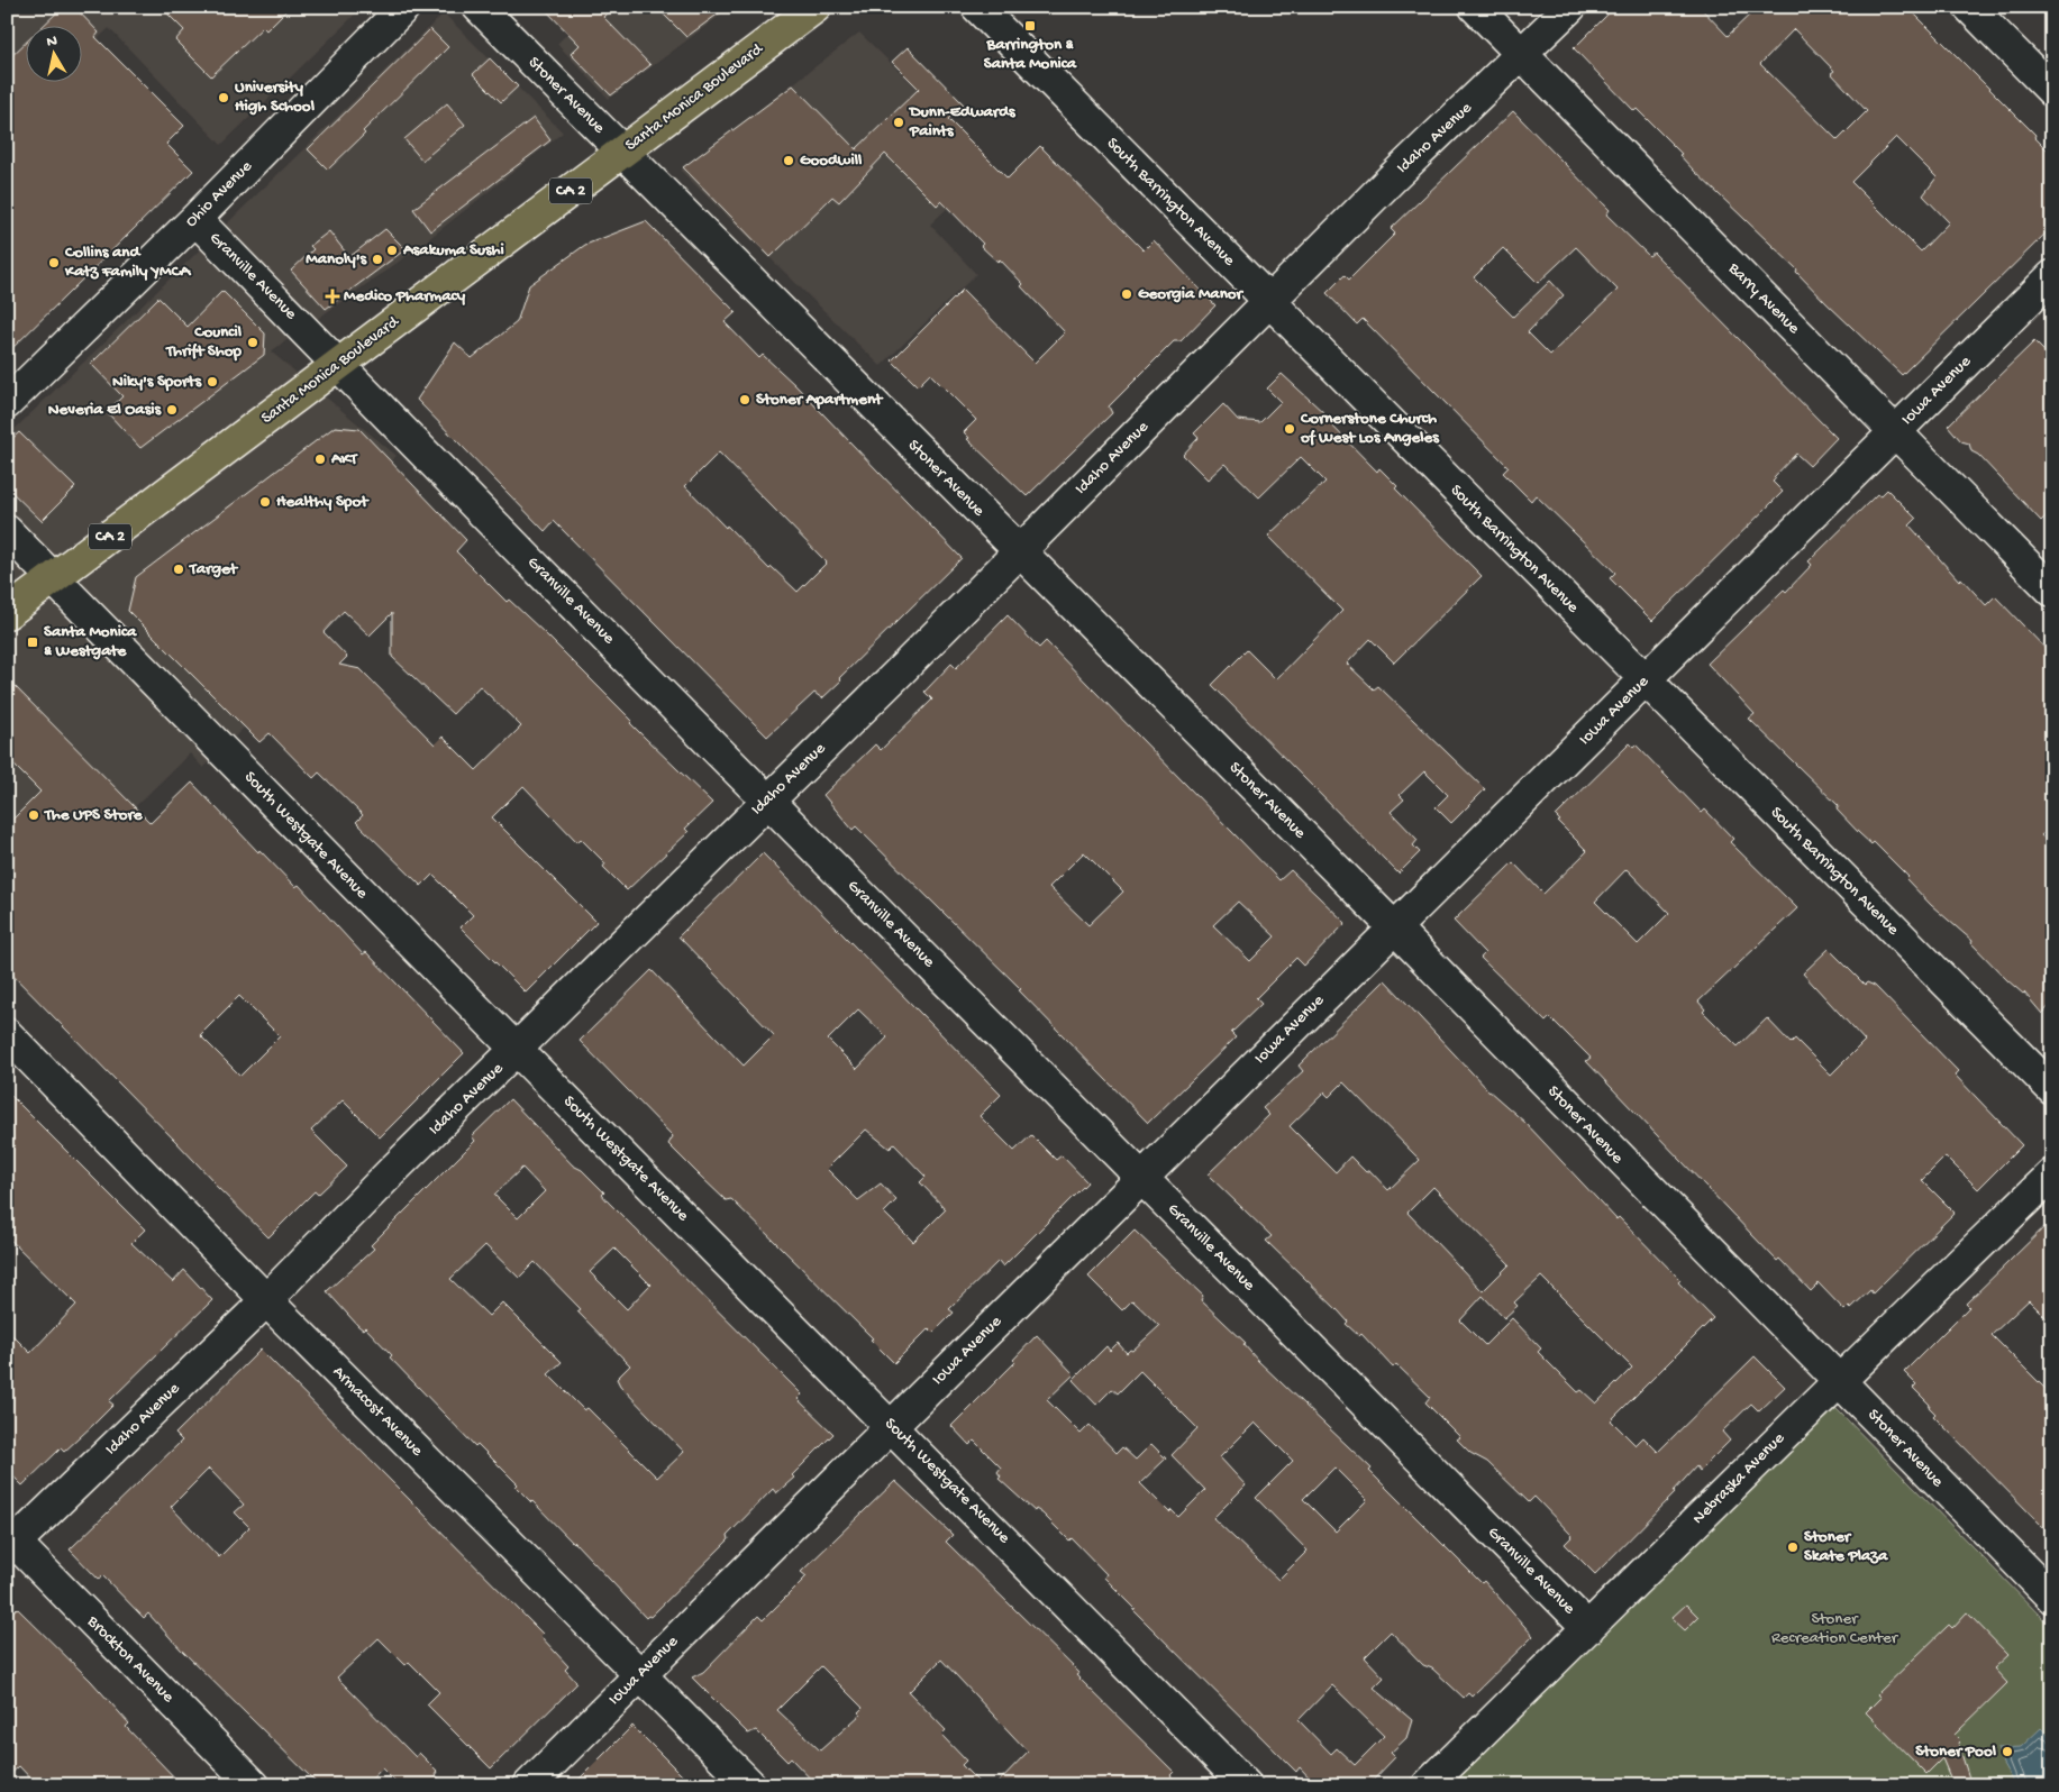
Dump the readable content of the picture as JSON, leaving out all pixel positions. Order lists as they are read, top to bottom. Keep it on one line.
{"streets":{"main road":["Santa Monica Boulevard","CA 2"],"street":["Stoner Avenue","Idaho Avenue","Ohio Avenue","South Barrington Avenue","Granville Avenue","Barry Avenue","Iowa Avenue","South Westgate Avenue","Armacost Avenue","Nebraska Avenue","Brockton Avenue"]},"crossings":[["Stoner Avenue","Santa Monica Boulevard"],["Stoner Avenue","Idaho Avenue"],["Stoner Avenue","Iowa Avenue"],["Stoner Avenue","Nebraska Avenue"],["Santa Monica Boulevard","Granville Avenue"],["Santa Monica Boulevard","South Westgate Avenue"],["Idaho Avenue","South Barrington Avenue"],["Idaho Avenue","Granville Avenue"],["Idaho Avenue","Barry Avenue"],["Idaho Avenue","South Westgate Avenue"],["Idaho Avenue","Armacost Avenue"],["Idaho Avenue","Brockton Avenue"],["Ohio Avenue","Granville Avenue"],["South Barrington Avenue","Iowa Avenue"],["Granville Avenue","Iowa Avenue"],["Granville Avenue","Nebraska Avenue"],["Barry Avenue","Iowa Avenue"],["Iowa Avenue","South Westgate Avenue"],["Iowa Avenue","Armacost Avenue"]],"parks":["Stoner Recreation Center"],"places":{"transit":["Barrington & Santa Monica","Santa Monica & Westgate"],"other":["University High School","Dunn-Edwards Paints","Goodwill","Asakuma Sushi","Manoly's","Collins and Katz Family YMCA","Georgia Manor","Council Thrift Shop","Niky's Sports","Stoner Apartment","Neveria El Oasis","Cornerstone Church of West Los Angeles","AKT","Healthy Spot","Target","The UPS Store","Stoner Skate Plaza","Stoner Pool"],"health":["Medico Pharmacy"]},"north":"top"}
